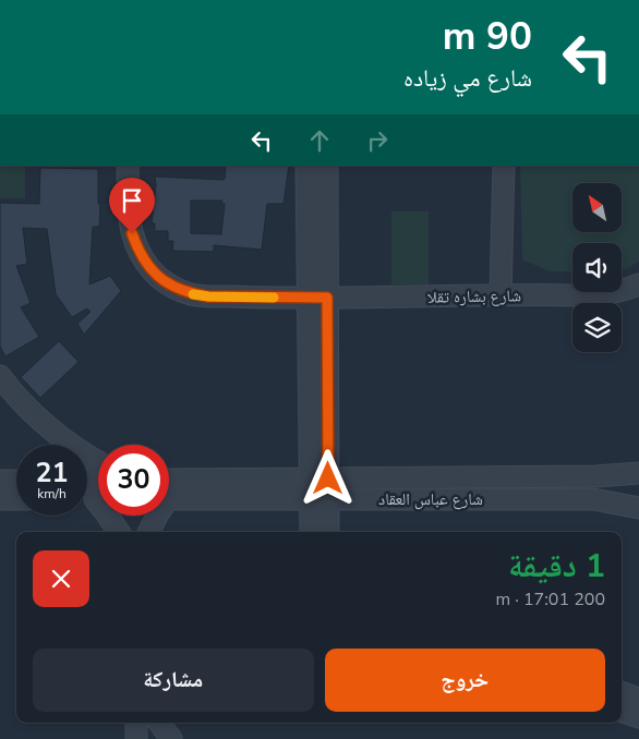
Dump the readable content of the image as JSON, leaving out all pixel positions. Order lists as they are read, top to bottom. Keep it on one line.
{"streets":{"street":["شارع بشاره تقلا","شارع عباس العقاد"]},"north":"top left","page":{"turn":["90 m","شارع مي زياده"],"speed":"21 km/h","limit":"30","heading":["1 دقيقة","200 m · 17:01"],"buttons":["خروج","مشاركة"]}}
